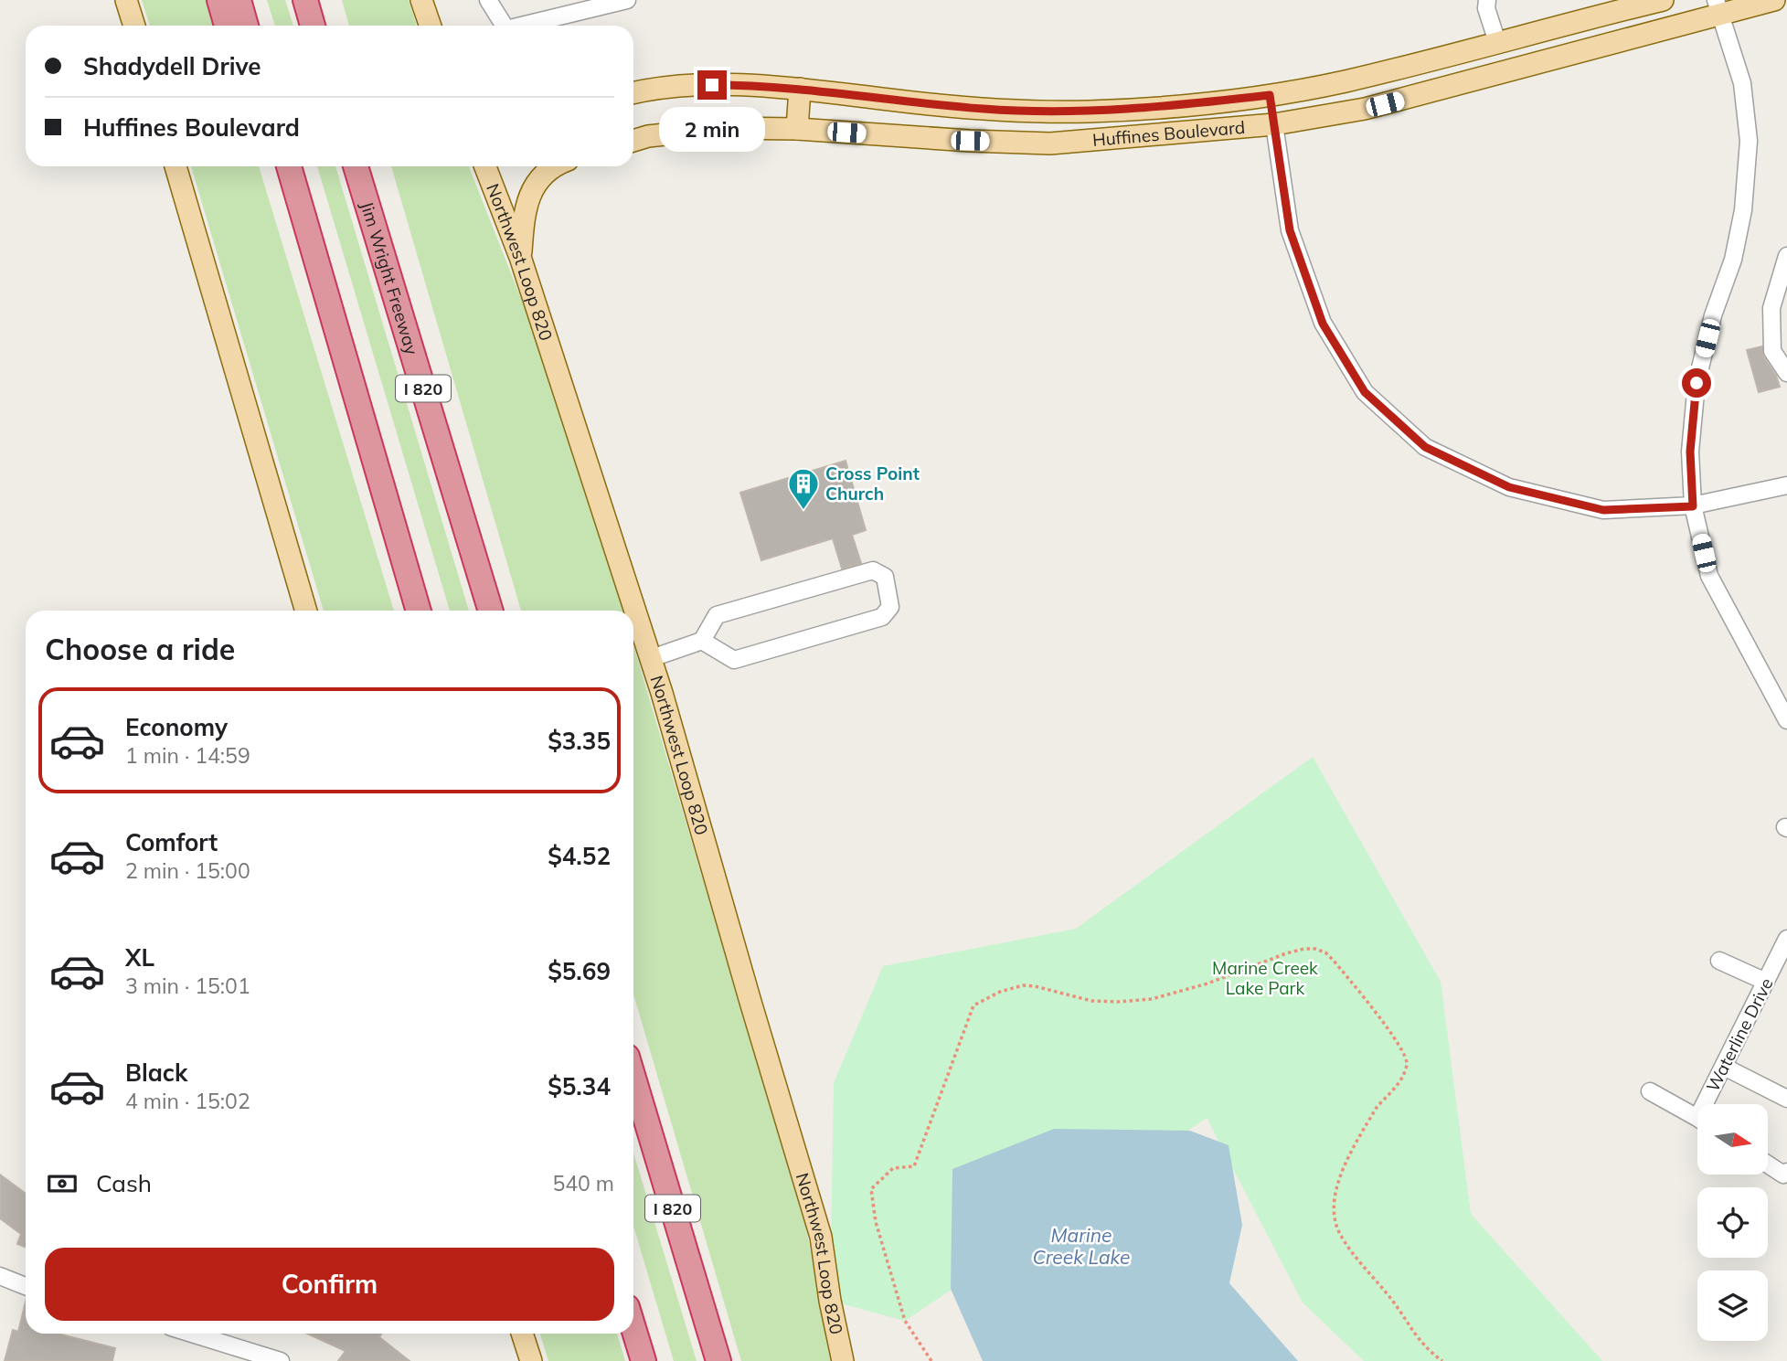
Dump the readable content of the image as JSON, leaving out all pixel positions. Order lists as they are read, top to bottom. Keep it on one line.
{"streets":{"highway":["Jim Wright Freeway","I 820"],"main road":["Huffines Boulevard","Northwest Loop 820"],"street":["Waterline Drive"]},"water":["Marine Creek Lake"],"parks":["Marine Creek Lake Park"],"places":{"building":["Cross Point Church"]},"north":"right","page":{"banner":["Shadydell Drive","Huffines Boulevard"],"bubble":"2 min","heading":"Choose a ride","list":[{"name":"Economy","note":"1 min · 14:59","value":"$3.35"},{"name":"Comfort","note":"2 min · 15:00","value":"$4.52"},{"name":"XL","note":"3 min · 15:01","value":"$5.69"},{"name":"Black","note":"4 min · 15:02","value":"$5.34"}],"pay":["Cash","540 m"],"buttons":"Confirm"}}
